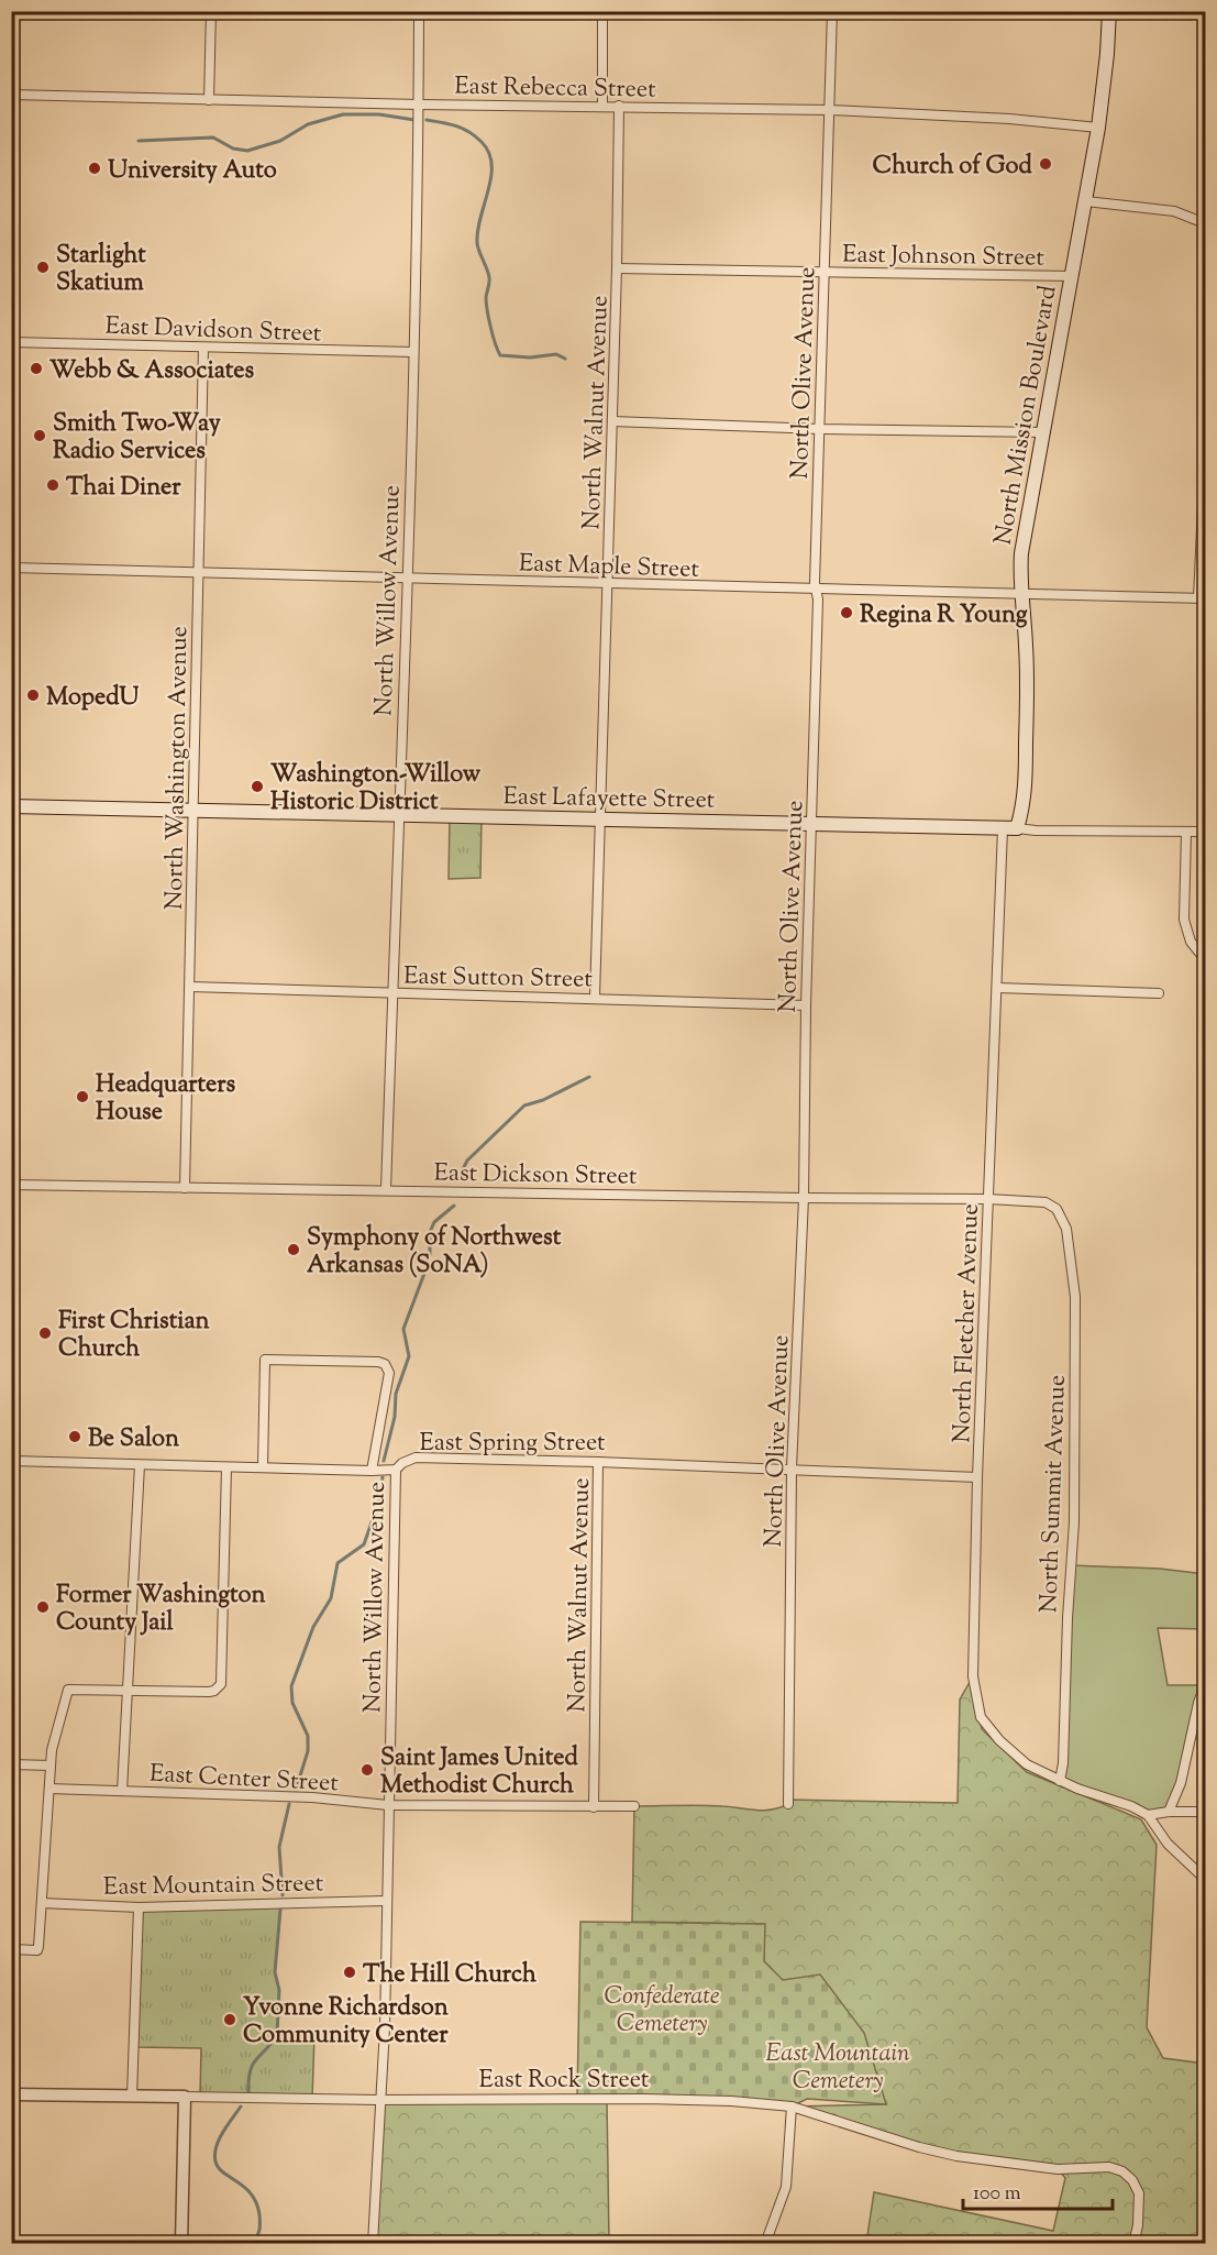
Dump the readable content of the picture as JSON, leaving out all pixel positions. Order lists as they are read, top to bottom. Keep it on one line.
{"streets":{"main road":["North Mission Boulevard","East Lafayette Street"],"street":["East Rebecca Street","East Johnson Street","East Davidson Street","North Olive Avenue","North Walnut Avenue","East Maple Street","North Willow Avenue","North Washington Avenue","East Sutton Street","East Dickson Street","North Fletcher Avenue","East Spring Street","North Summit Avenue","East Center Street","East Mountain Street","East Rock Street"]},"crossings":[["East Rebecca Street","North Olive Avenue"],["East Rebecca Street","North Walnut Avenue"],["East Rebecca Street","North Mission Boulevard"],["East Rebecca Street","North Willow Avenue"],["East Johnson Street","North Olive Avenue"],["East Johnson Street","North Walnut Avenue"],["East Johnson Street","North Mission Boulevard"],["East Davidson Street","North Willow Avenue"],["East Davidson Street","North Washington Avenue"],["North Olive Avenue","East Maple Street"],["North Olive Avenue","East Lafayette Street"],["North Olive Avenue","East Sutton Street"],["North Olive Avenue","East Dickson Street"],["North Olive Avenue","East Spring Street"],["North Walnut Avenue","East Maple Street"],["North Walnut Avenue","East Lafayette Street"],["North Walnut Avenue","East Sutton Street"],["North Walnut Avenue","East Spring Street"],["North Walnut Avenue","East Center Street"],["North Mission Boulevard","East Maple Street"],["North Mission Boulevard","East Lafayette Street"],["East Maple Street","North Willow Avenue"],["East Maple Street","North Washington Avenue"],["North Willow Avenue","East Lafayette Street"],["North Willow Avenue","East Sutton Street"],["North Willow Avenue","East Dickson Street"],["North Willow Avenue","East Spring Street"],["North Willow Avenue","East Center Street"],["North Willow Avenue","East Mountain Street"],["North Willow Avenue","East Rock Street"],["North Washington Avenue","East Lafayette Street"],["North Washington Avenue","East Sutton Street"],["North Washington Avenue","East Dickson Street"],["East Lafayette Street","North Fletcher Avenue"],["East Dickson Street","North Fletcher Avenue"],["East Dickson Street","North Summit Avenue"],["North Fletcher Avenue","East Spring Street"],["North Fletcher Avenue","North Summit Avenue"]],"parks":["Confederate Cemetery","East Mountain Cemetery"],"places":["Church of God","University Auto","Starlight Skatium","Webb & Associates","Smith Two-Way Radio Services","Thai Diner","Regina R Young","MopedU","Washington-Willow Historic District","Headquarters House","Symphony of Northwest Arkansas (SoNA)","First Christian Church","Be Salon","Former Washington County Jail","Saint James United Methodist Church","The Hill Church","Yvonne Richardson Community Center"],"scale_bar":"100 m"}
